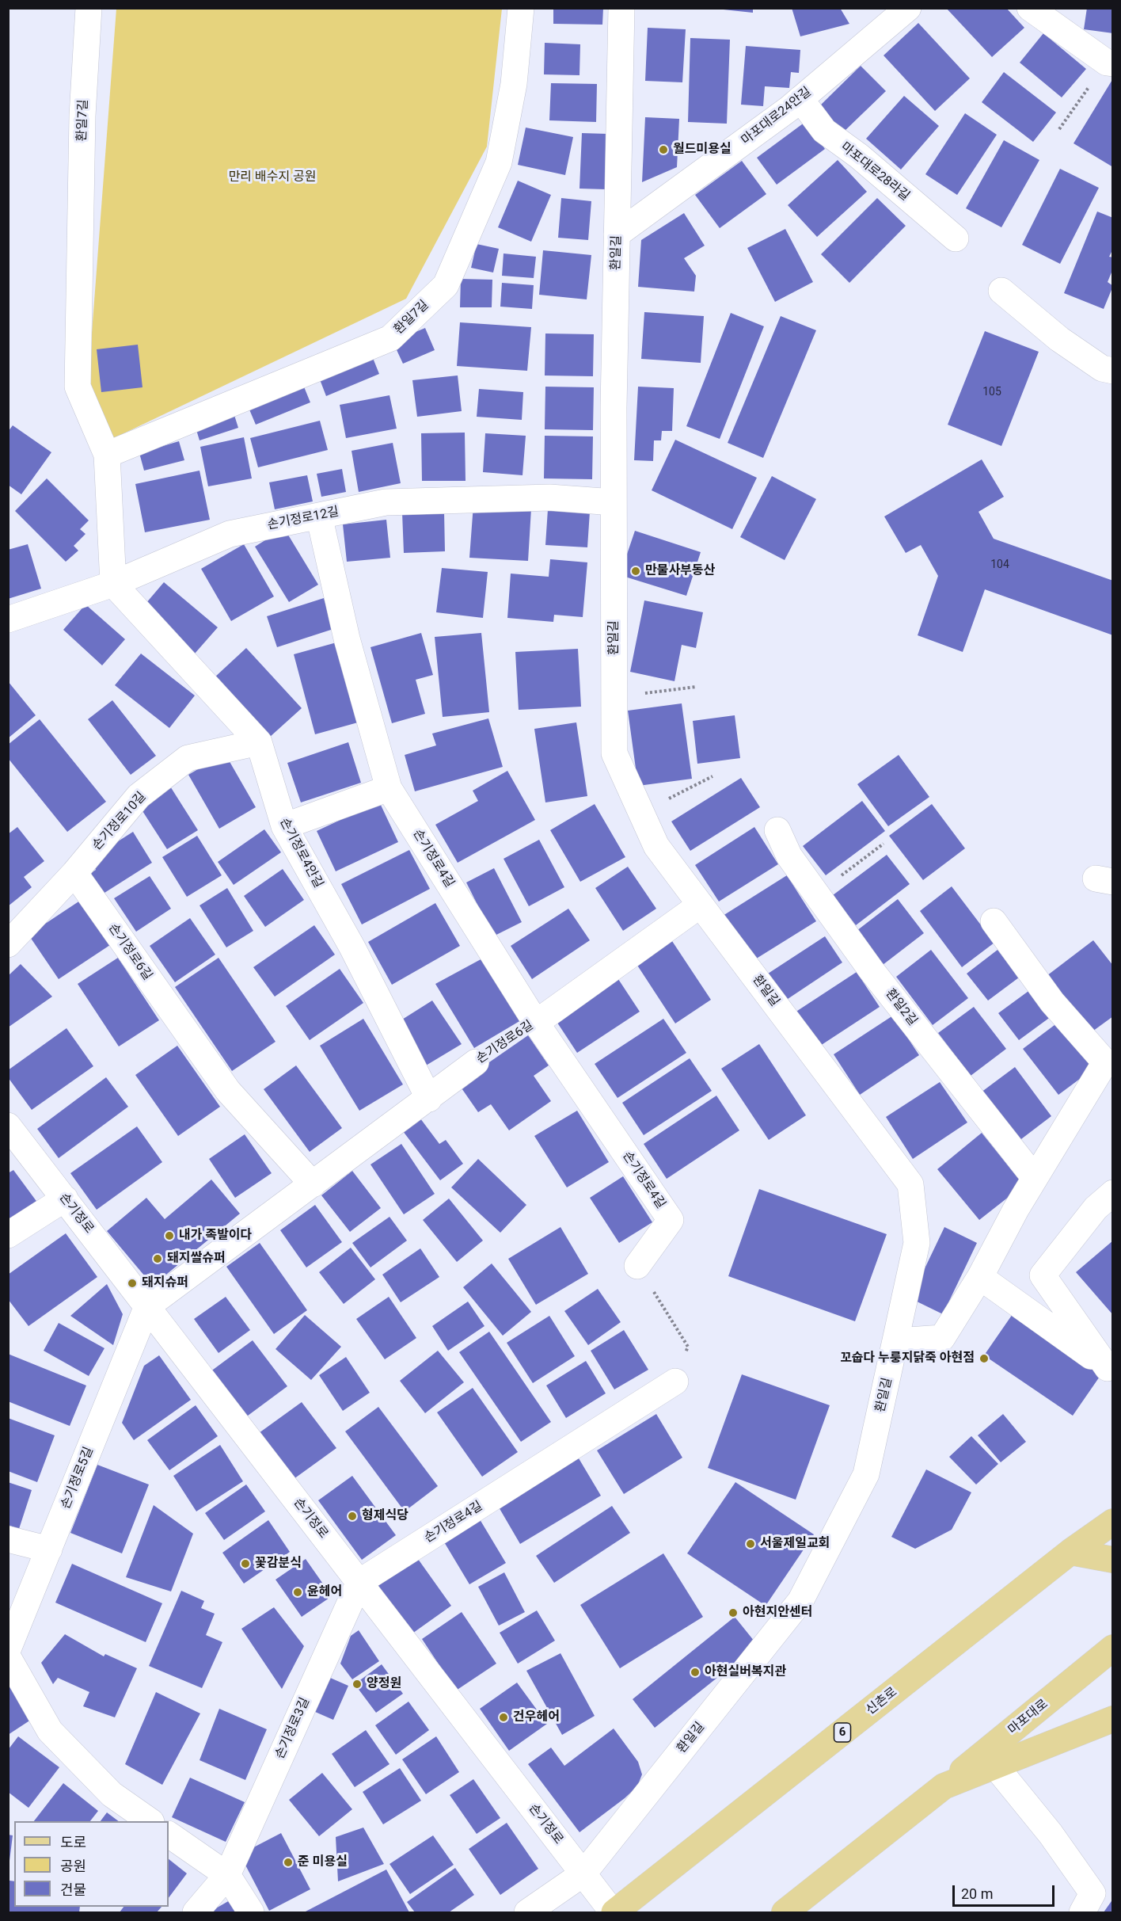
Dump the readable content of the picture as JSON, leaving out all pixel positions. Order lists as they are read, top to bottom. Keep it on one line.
{"streets":{"main road":["신촌로","마포대로","6"],"street":["마포대로24안길","환일7길","마포대로28라길","환일길","손기정로12길","손기정로10길","손기정로4안길","손기정로4길","손기정로6길","환일2길","손기정로","손기정로5길","손기정로3길"]},"crossings":[["마포대로24안길","마포대로28라길"],["마포대로24안길","환일길"],["환일7길","손기정로12길"],["환일7길","손기정로4안길"],["환일길","손기정로12길"],["환일길","손기정로6길"],["환일길","손기정로"],["손기정로12길","손기정로4안길"],["손기정로12길","손기정로4길"],["손기정로10길","손기정로4안길"],["손기정로10길","손기정로6길"],["손기정로4안길","손기정로6길"],["손기정로4길","손기정로6길"],["손기정로4길","손기정로"],["손기정로4길","손기정로3길"],["손기정로6길","손기정로"],["손기정로6길","손기정로5길"],["손기정로","손기정로5길"],["손기정로","신촌로"],["손기정로","손기정로3길"]],"parks":["만리 배수지 공원"],"places":["월드미용실","만물사부동산","내가 족발이다","돼지쌀슈퍼","돼지슈퍼","꼬숩다 누룽지닭죽 아현점","형제식당","서울제일교회","꽃감분식","윤헤어","아현지안센터","아현실버복지관","양정원","건우헤어","준 미용실"],"house_numbers":["105","104"],"legend":["도로","공원","건물"],"scale_bar":"20 m"}
